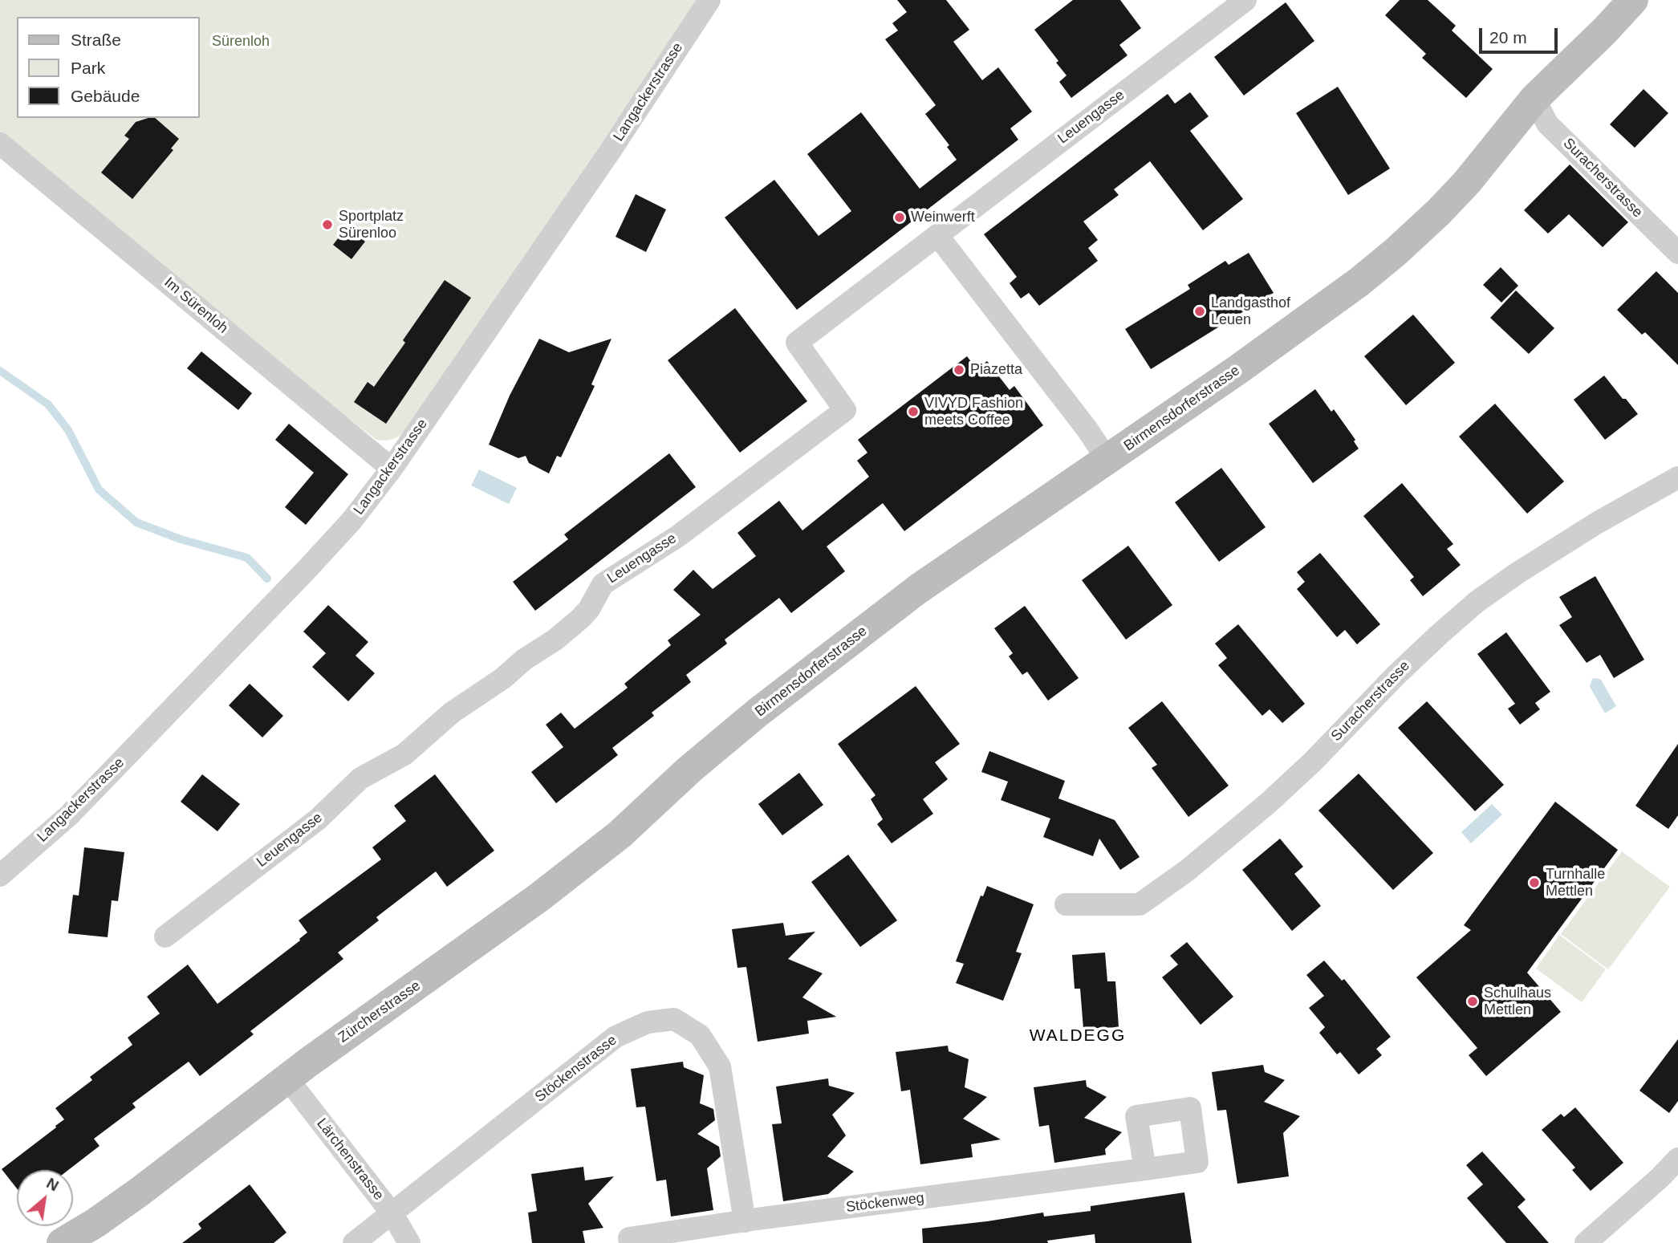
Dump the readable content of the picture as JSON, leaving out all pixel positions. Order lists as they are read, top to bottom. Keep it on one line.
{"streets":{"main road":["Birmensdorferstrasse","Zürcherstrasse"],"street":["Langackerstrasse","Leuengasse","Suracherstrasse","Im Sürenloh","Stöckenstrasse","Lärchenstrasse","Stöckenweg"]},"crossings":[["Langackerstrasse","Im Sürenloh"],["Suracherstrasse","Birmensdorferstrasse"],["Birmensdorferstrasse","Zürcherstrasse"],["Zürcherstrasse","Lärchenstrasse"],["Stöckenstrasse","Lärchenstrasse"],["Stöckenstrasse","Stöckenweg"]],"districts":["WALDEGG"],"parks":["Sürenloh"],"places":["Weinwerft","Sportplatz Sürenloo","Landgasthof Leuen","Piazetta","VIVYD Fashion meets Coffee","Turnhalle Mettlen","Schulhaus Mettlen"],"legend":["Straße","Park","Gebäude"],"scale_bar":"20 m","north":"top right"}
